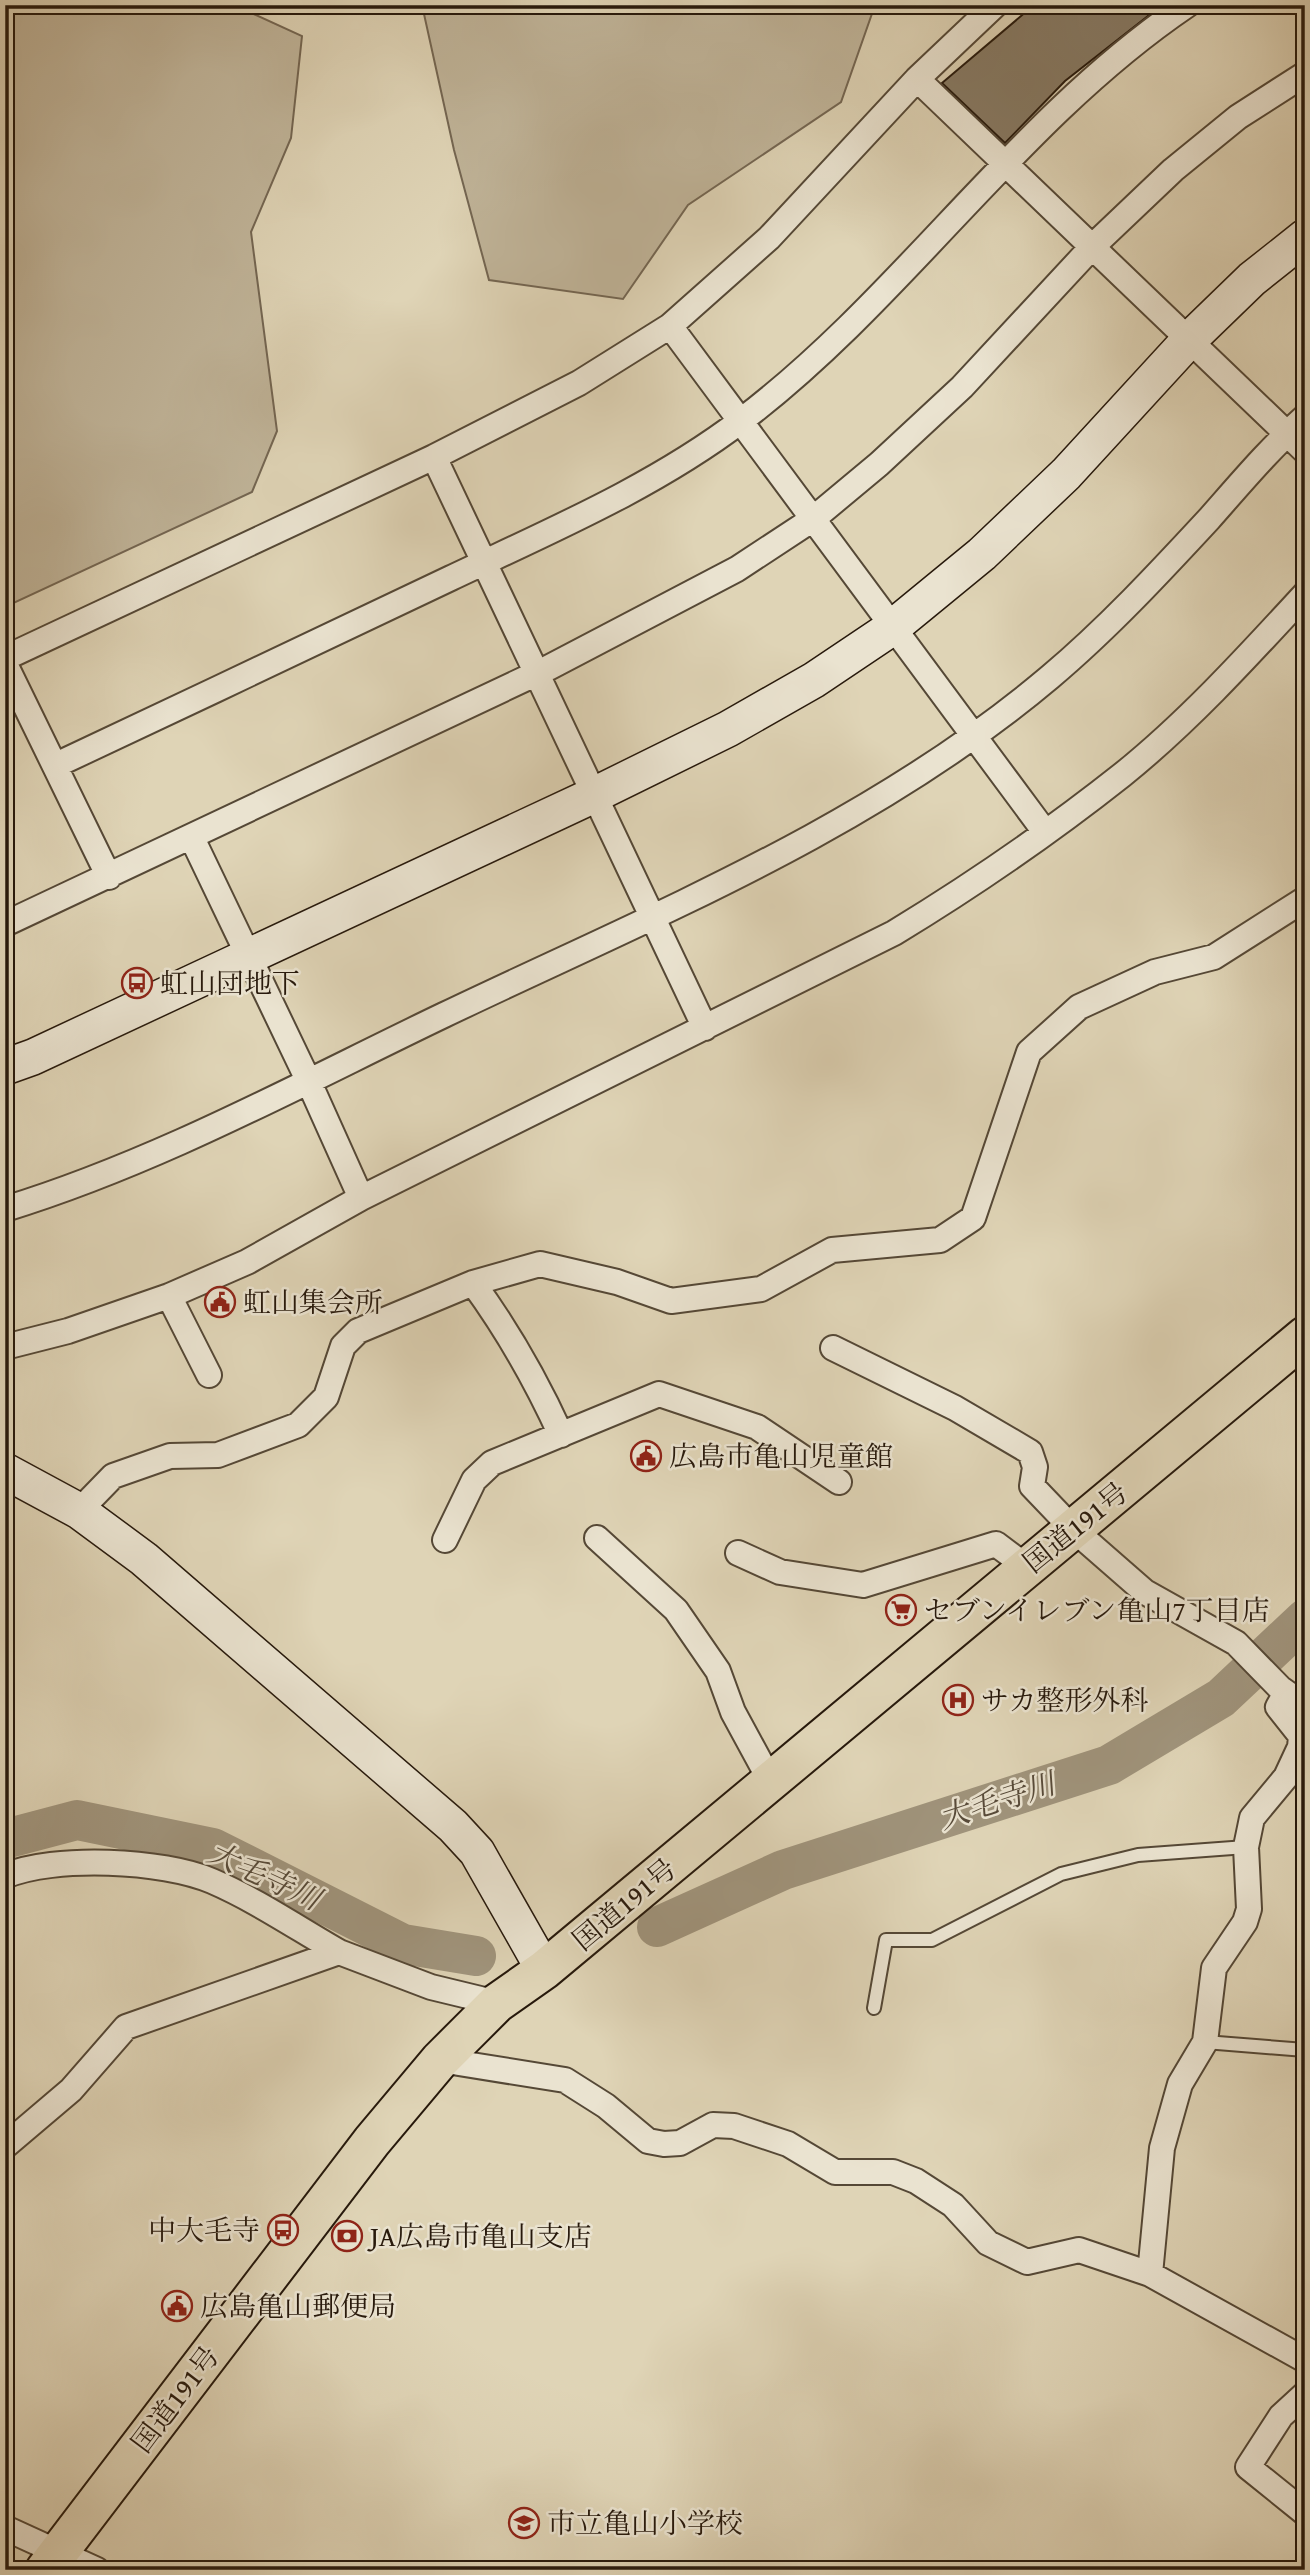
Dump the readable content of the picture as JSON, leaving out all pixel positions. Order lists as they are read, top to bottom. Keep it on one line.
{"streets":{"highway":["国道191号"]},"water":["大毛寺川"],"places":{"bus stop":["虹山団地下","中大毛寺"],"public building":["虹山集会所","広島市亀山児童館","広島亀山郵便局"],"supermarket":["セブンイレブン亀山7丁目店"],"hospital":["サカ整形外科"],"bank":["JA広島市亀山支店"],"school or university":["市立亀山小学校"]}}
